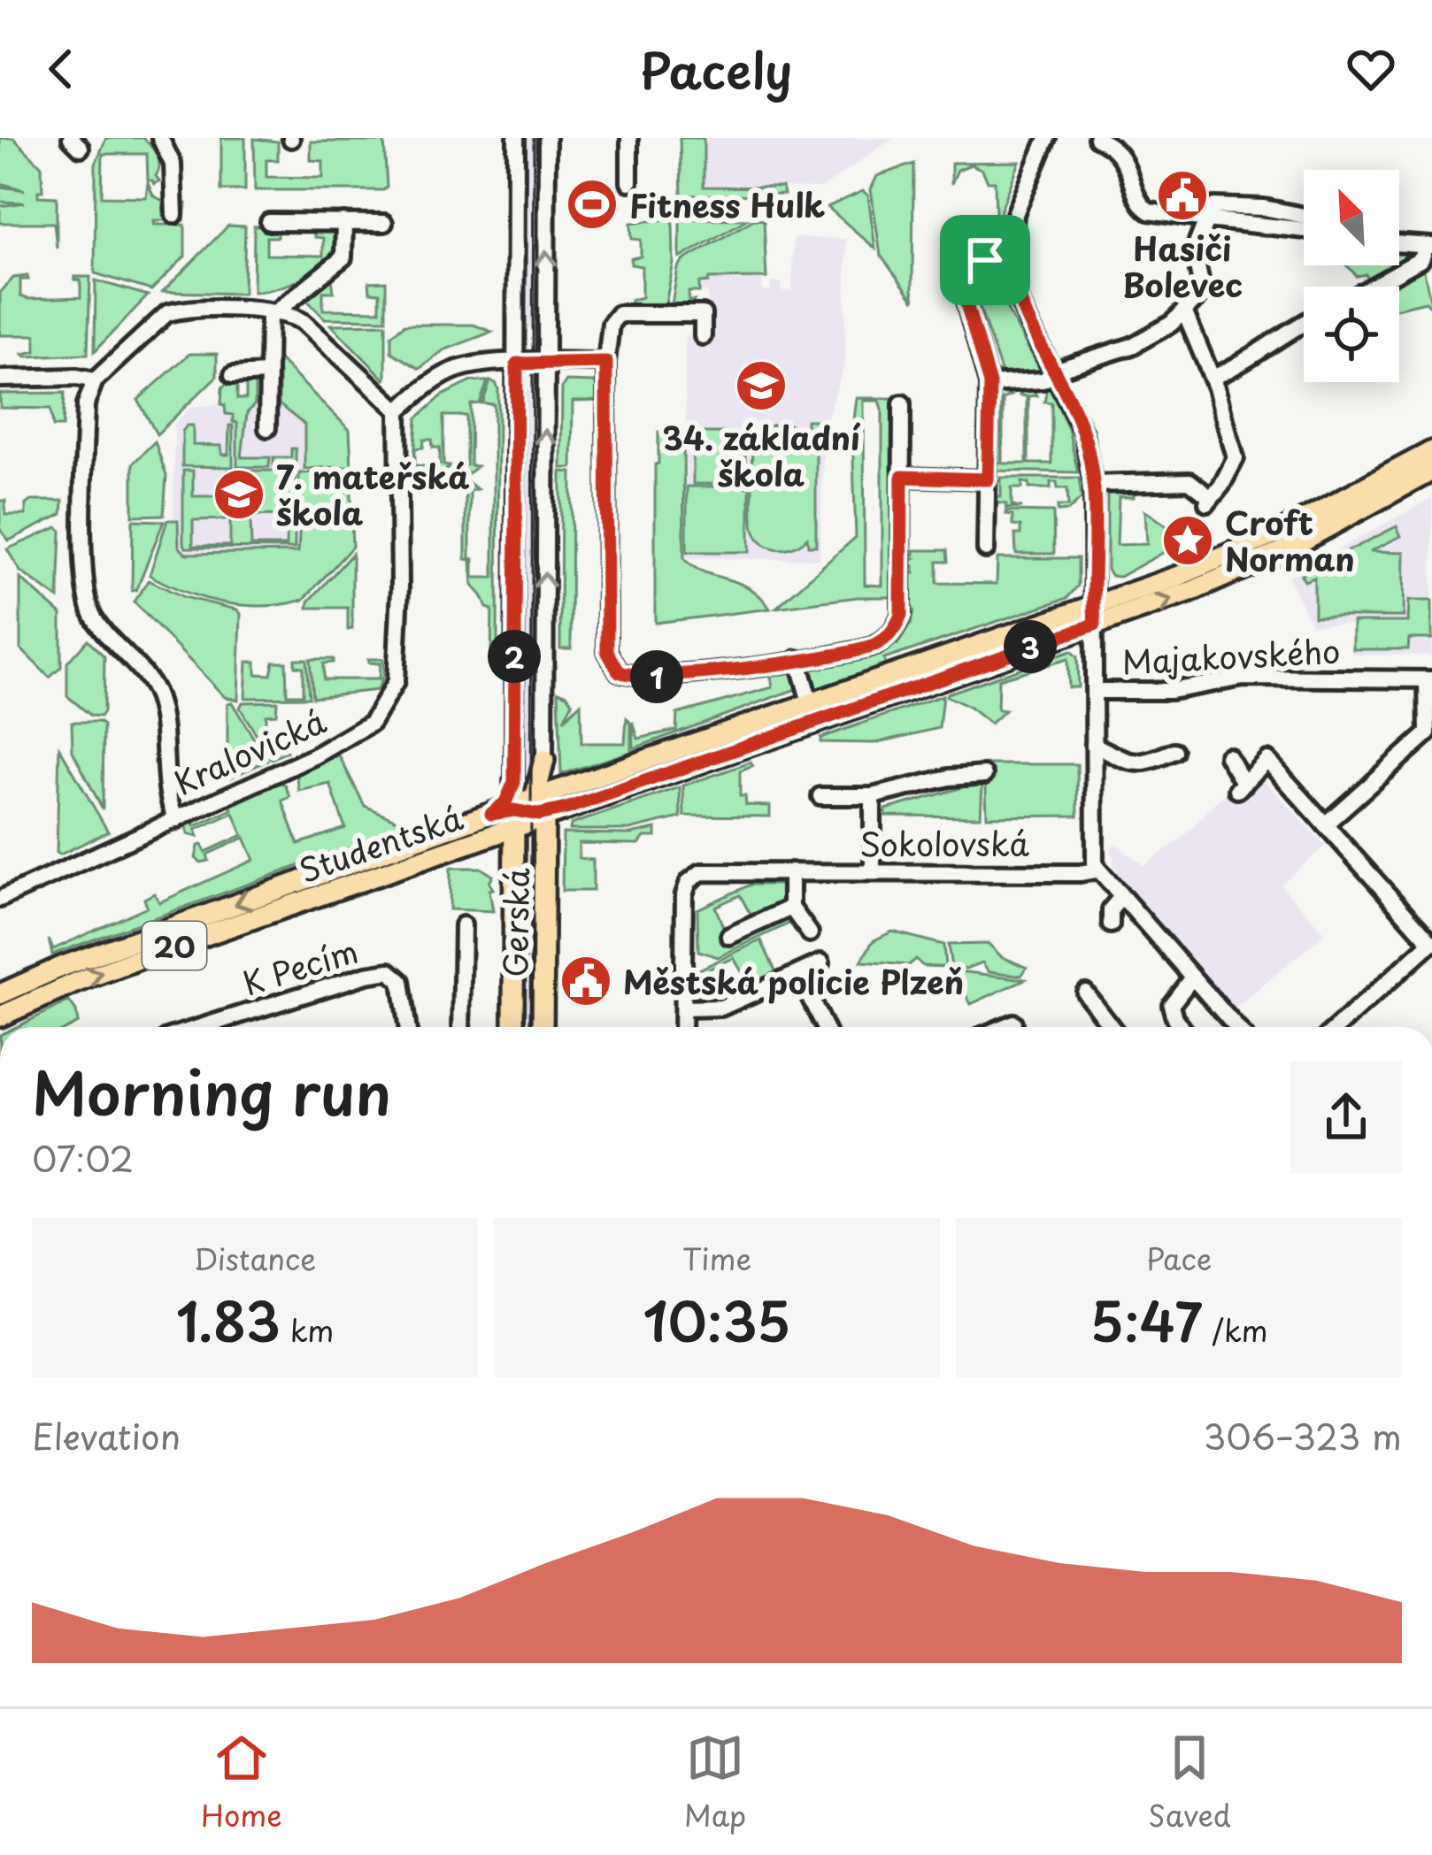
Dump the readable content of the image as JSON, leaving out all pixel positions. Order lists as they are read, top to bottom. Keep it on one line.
{"streets":{"main road":["Studentská","Gerská","20"],"street":["Majakovského","Kralovická","Sokolovská","K Pecím"]},"crossings":[["Studentská","Gerská"]],"places":{"public building":["Hasiči Bolevec","Městská policie Plzeň"],"sports":["Fitness Hulk"],"school or university":["34. základní škola","7. mateřská škola"],"place":["Croft Norman"]},"north":"top left","page":{"header":"Pacely","pins":["3","2","1"],"heading":["Morning run","07:02"],"stats":[["Distance","1.83 km"],["Time","10:35"],["Pace","5:47 /km"]],"chart":["Elevation","306–323 m"],"tabs":["Home","Map","Saved"]}}
